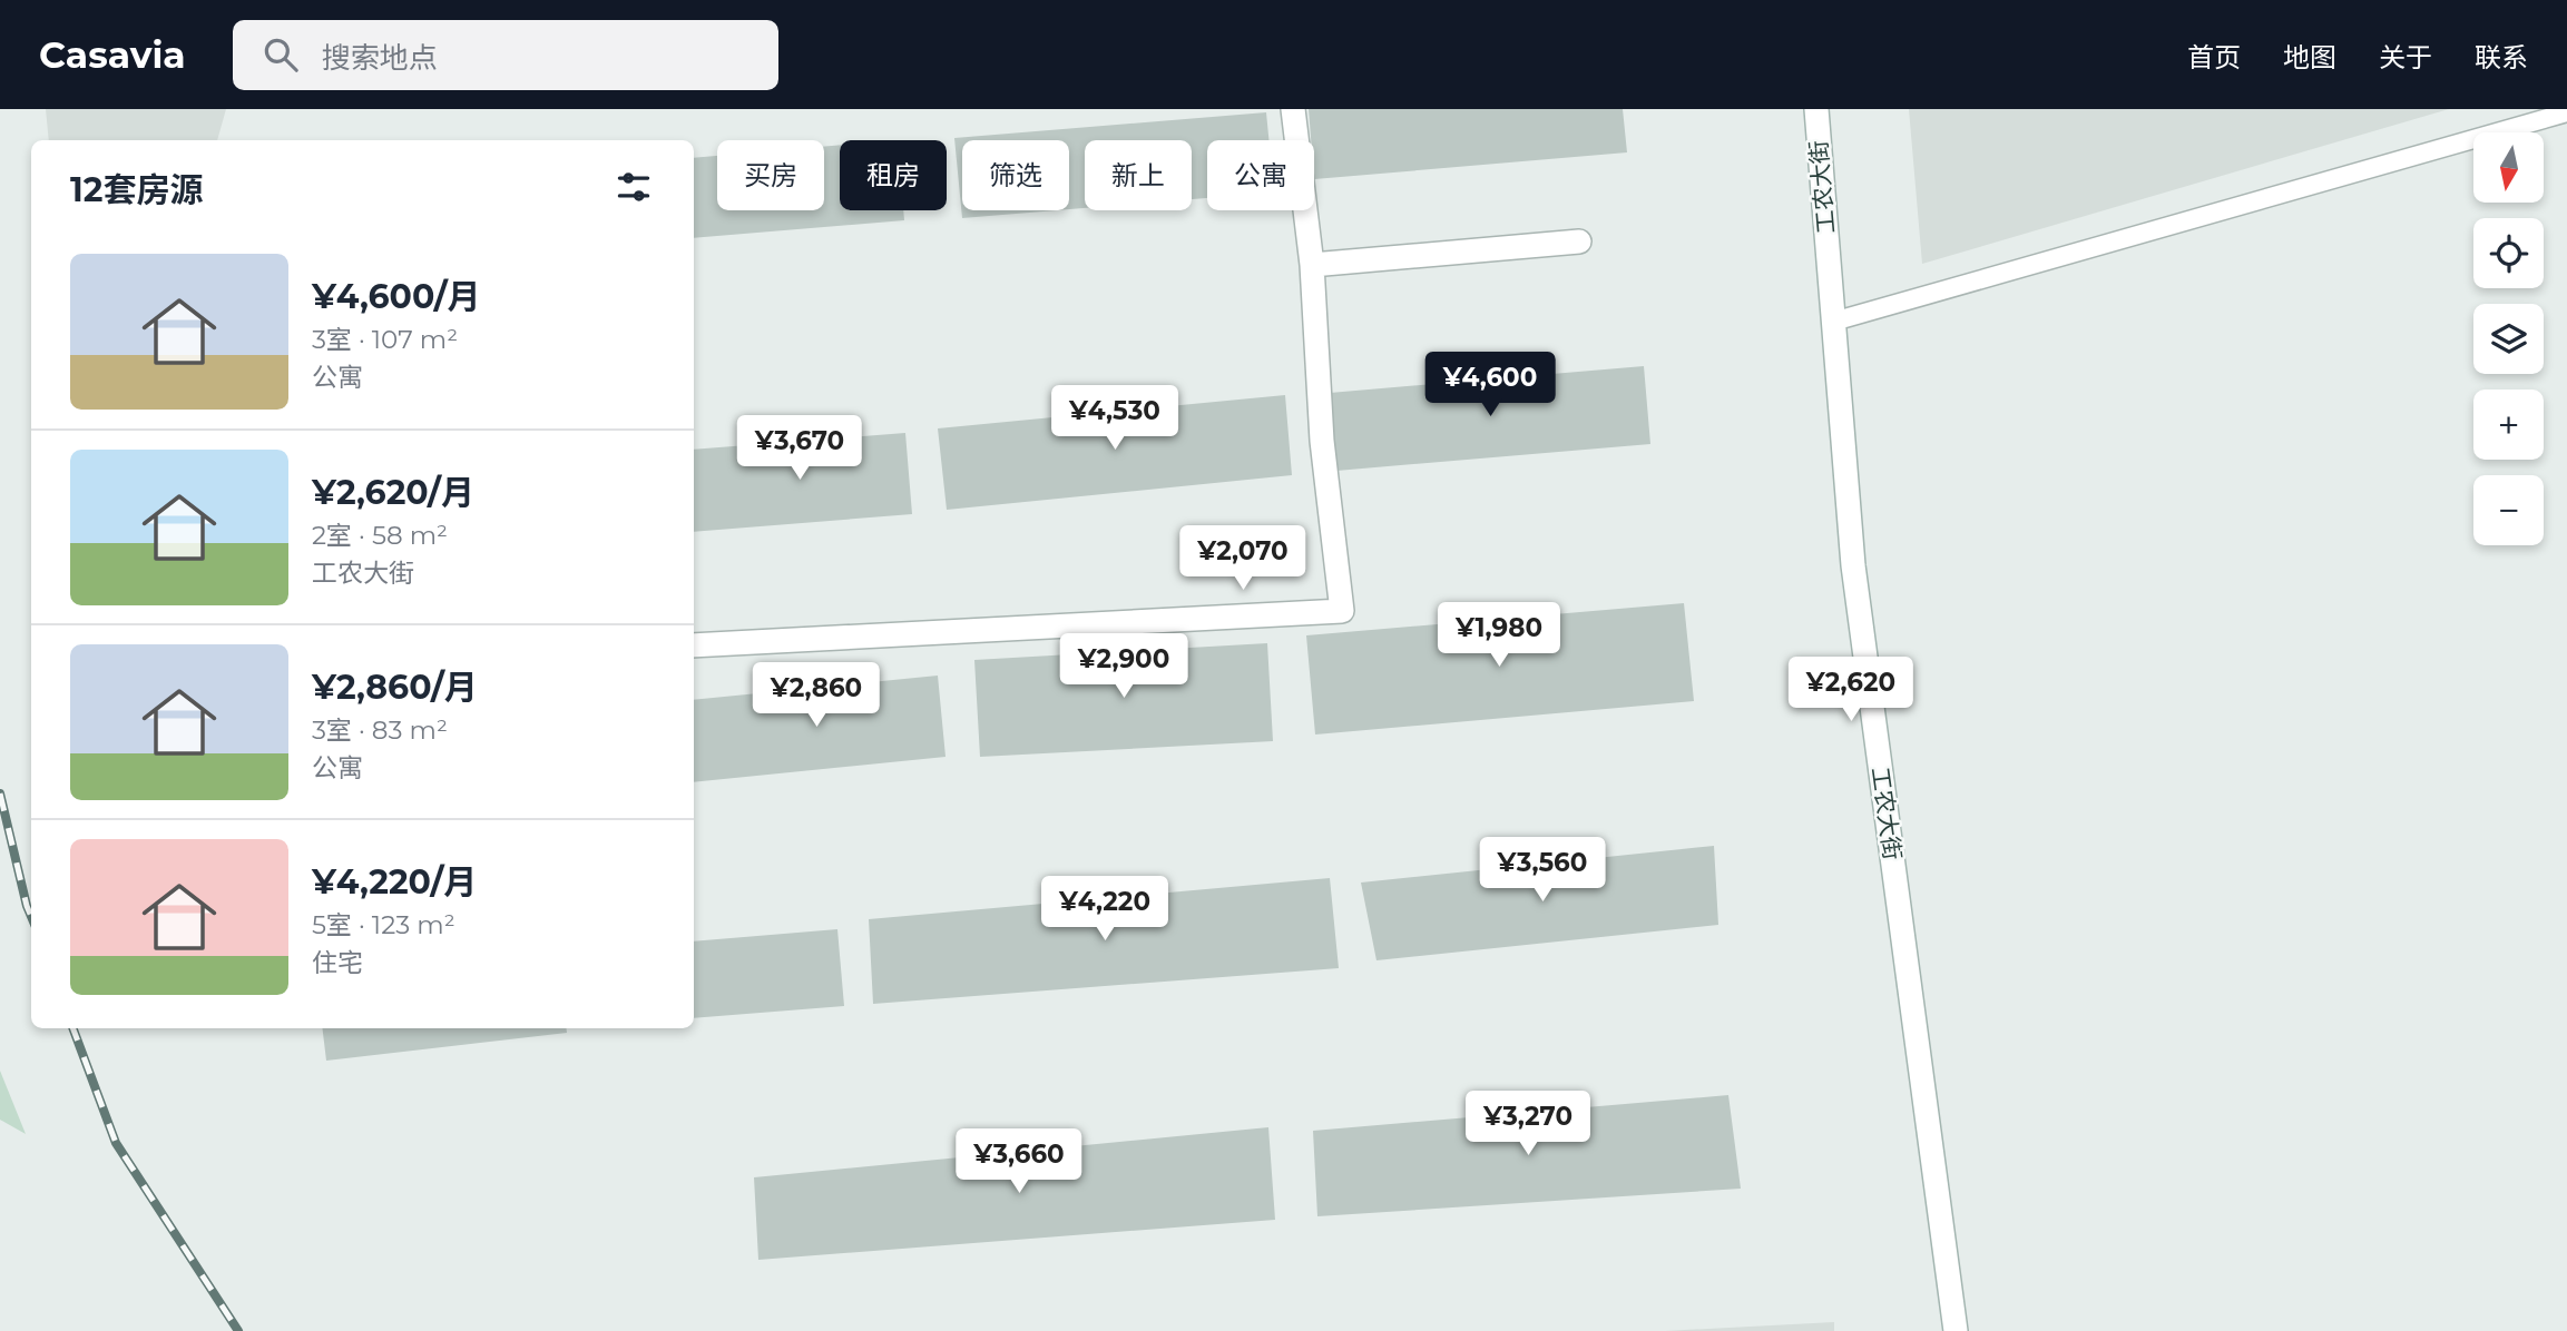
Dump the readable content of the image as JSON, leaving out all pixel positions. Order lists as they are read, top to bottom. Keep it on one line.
{"streets":{"street":["工农大街"]},"north":"bottom","page":{"header":"Casavia","search":"搜索地点","nav":["首页","地图","关于","联系"],"map_buttons":["+","−"],"chip":["买房","租房","筛选","新上","公寓"],"heading":"12套房源","list":[{"name":"¥4,600/月","note":"3室 · 107 m² · 公寓"},{"name":"¥2,620/月","note":"2室 · 58 m² · 工农大街"},{"name":"¥2,860/月","note":"3室 · 83 m² · 公寓"},{"name":"¥4,220/月","note":"5室 · 123 m² · 住宅"}],"price":["¥4,600","¥4,530","¥3,670","¥2,070","¥1,980","¥2,900","¥2,620","¥2,860","¥3,560","¥4,220","¥3,270","¥3,660"]}}
